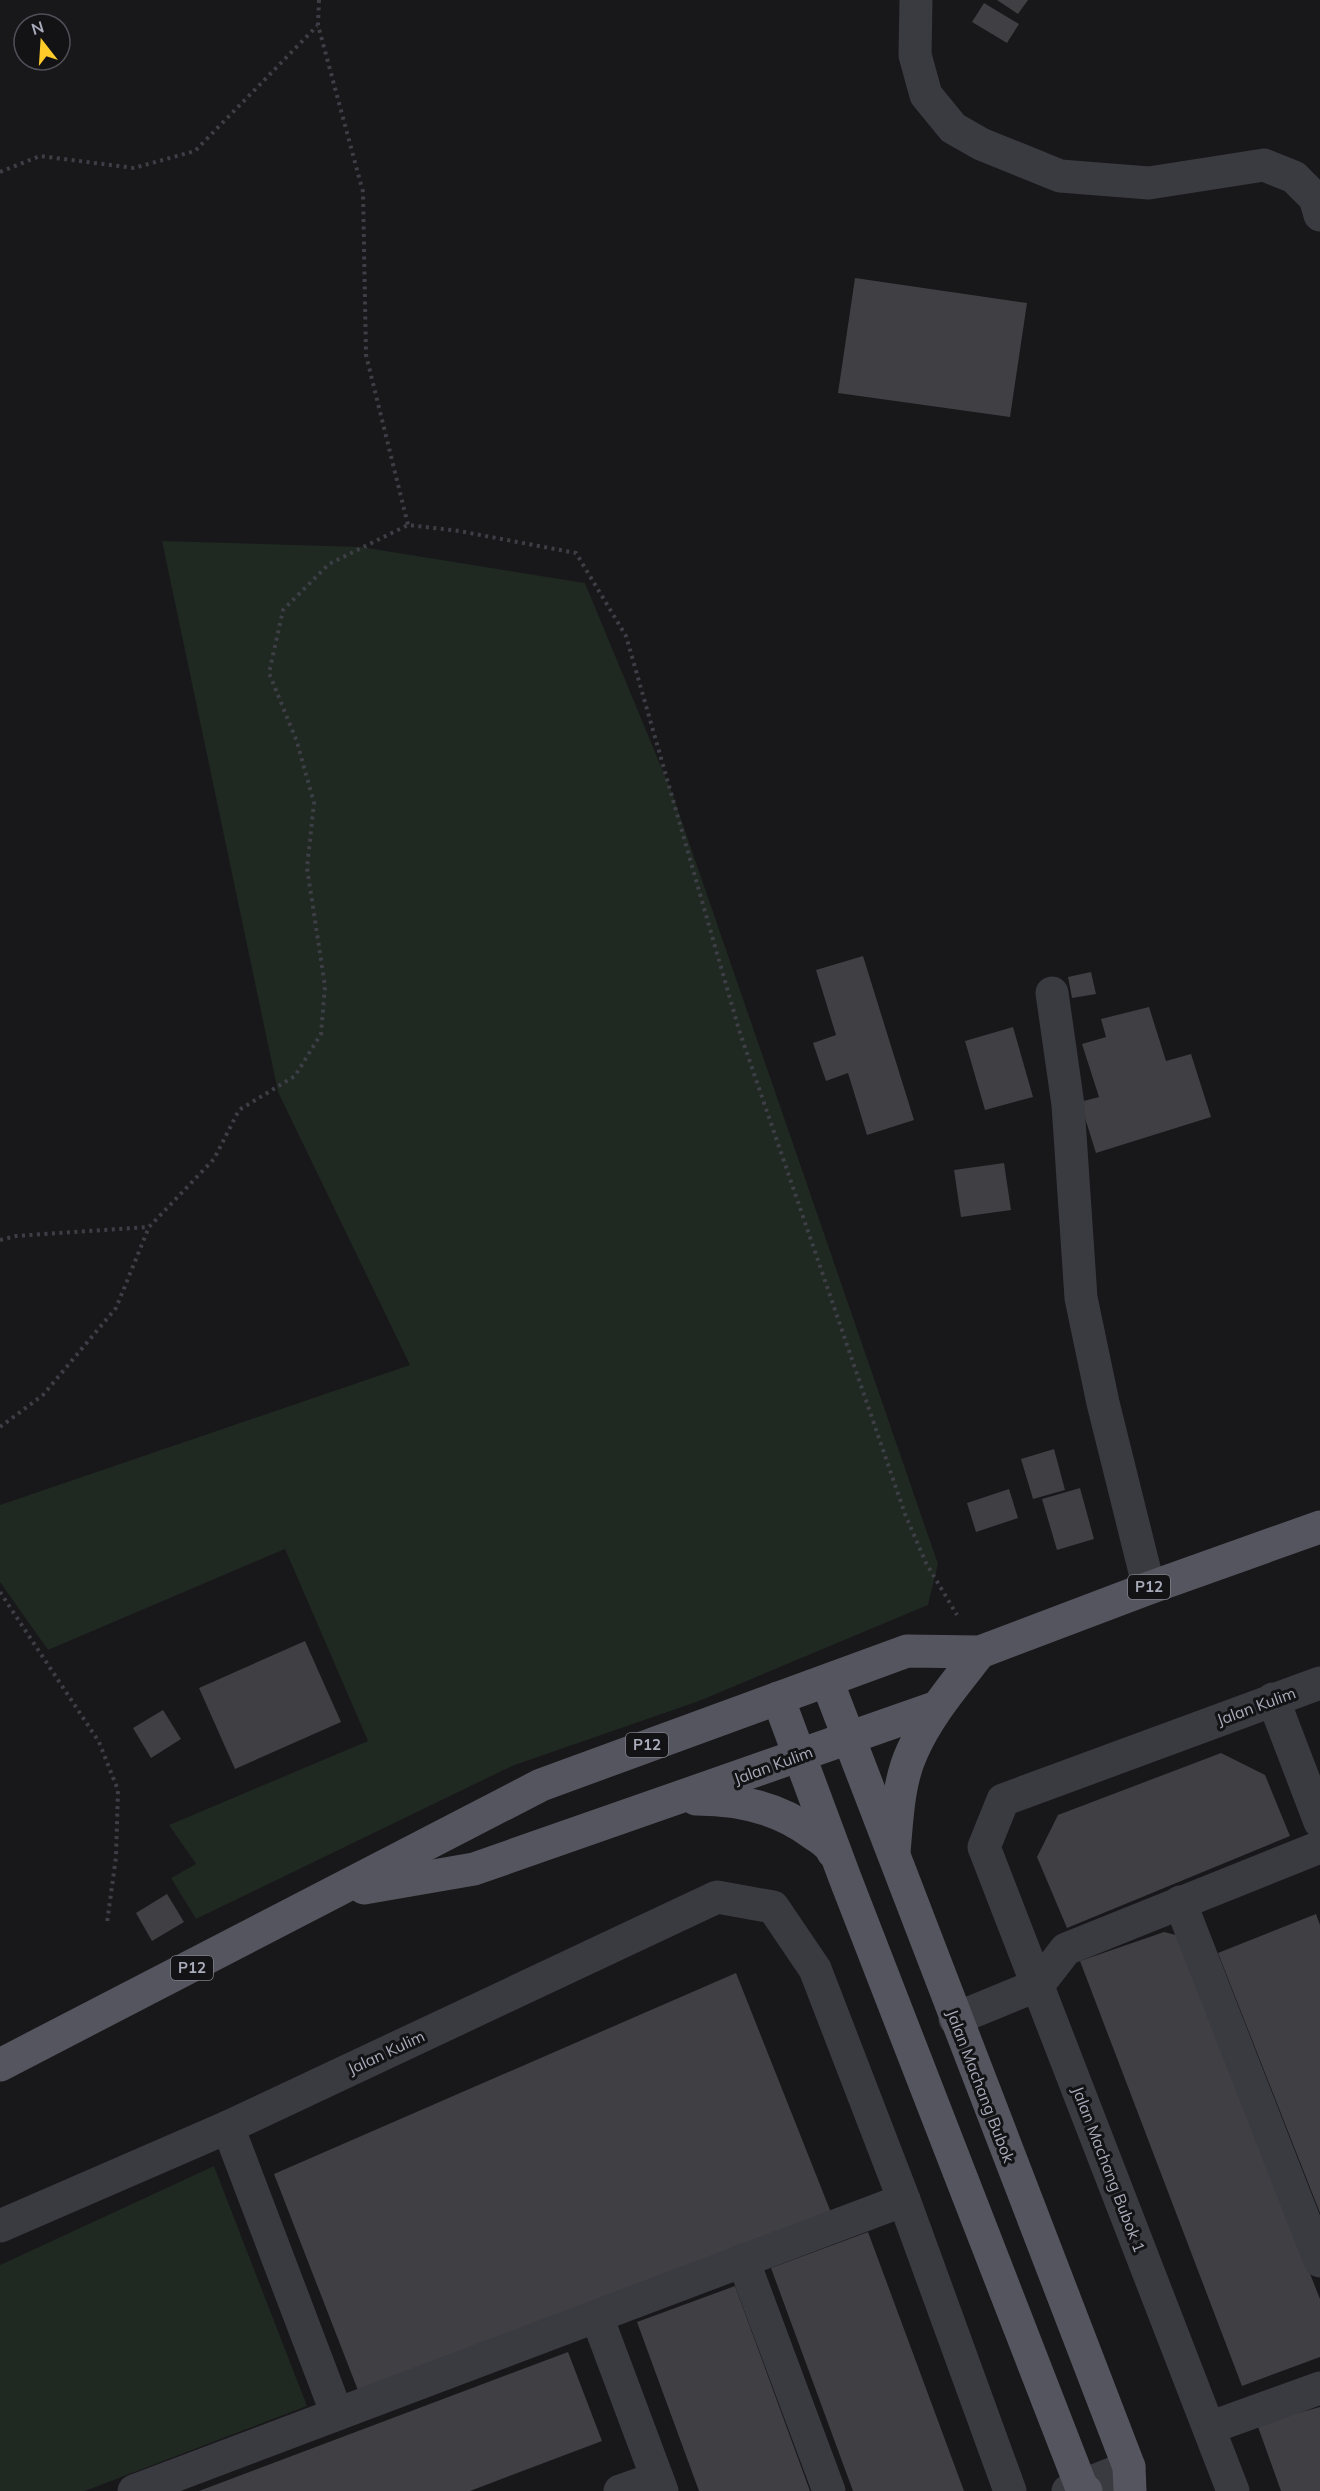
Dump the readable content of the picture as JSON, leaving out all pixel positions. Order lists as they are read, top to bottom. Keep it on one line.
{"streets":{"main road":["P12","Jalan Kulim","Jalan Machang Bubok"],"street":["Jalan Machang Bubok 1"]},"crossings":[["Jalan Kulim","Jalan Machang Bubok"],["Jalan Kulim","Jalan Machang Bubok 1"]],"north":"top"}
